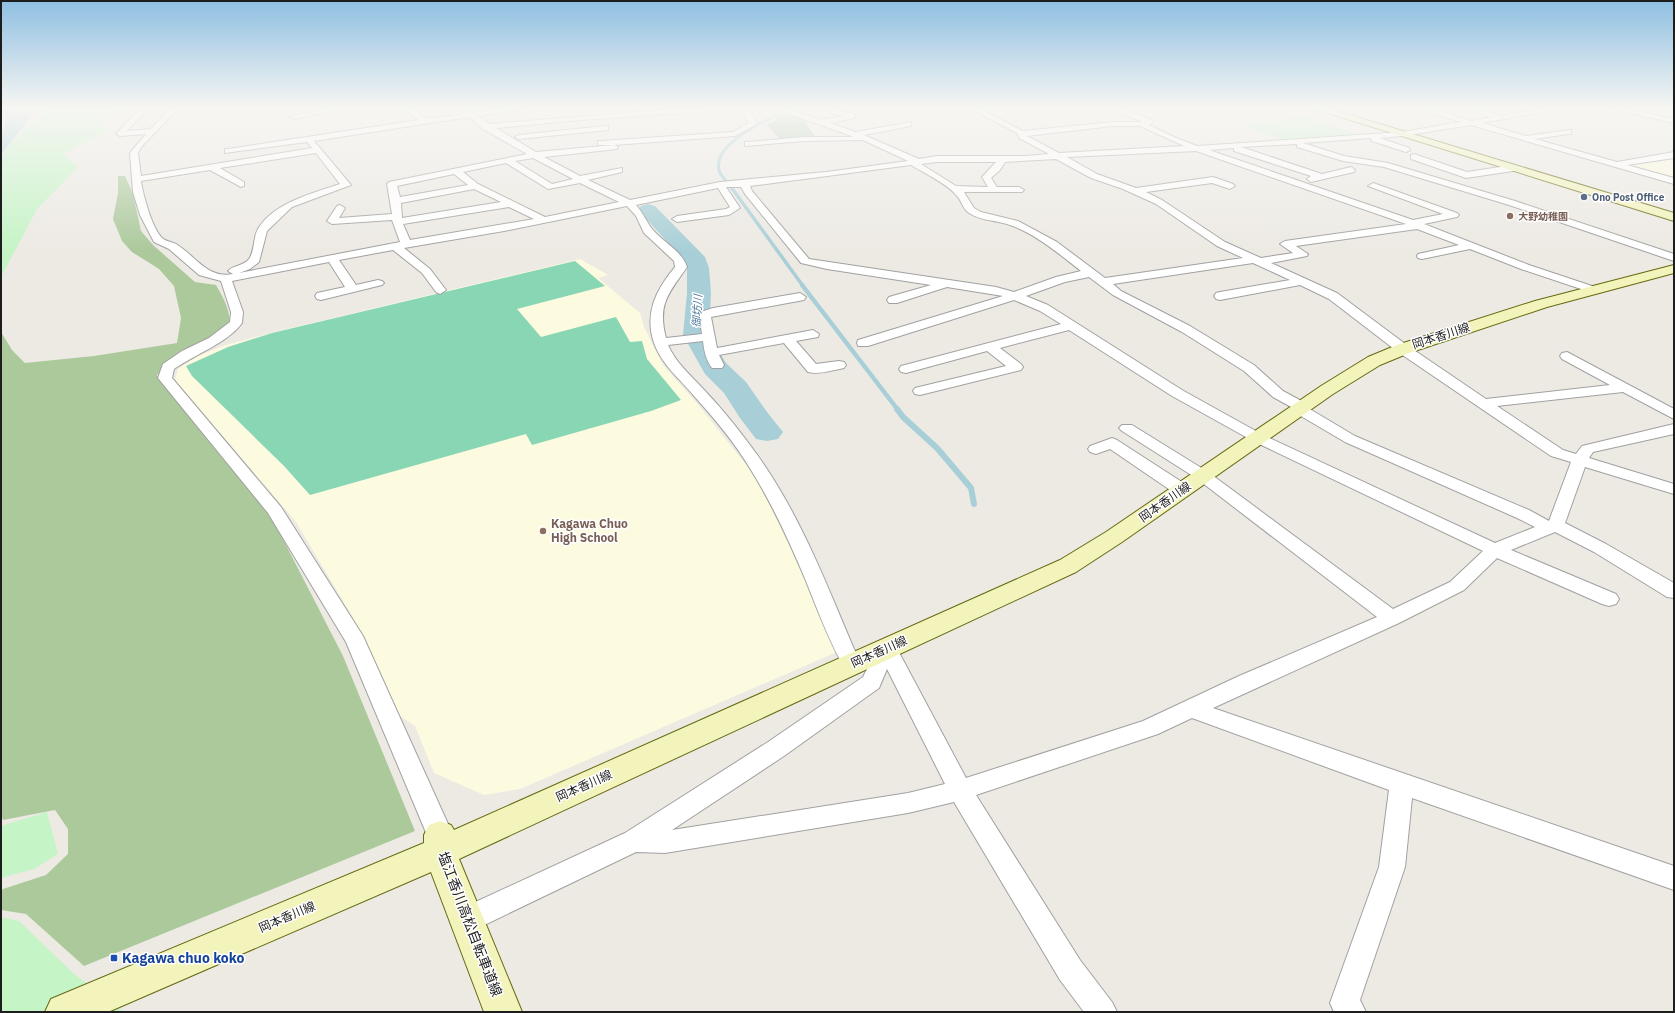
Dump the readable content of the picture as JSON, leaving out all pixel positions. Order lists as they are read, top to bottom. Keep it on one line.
{"streets":{"main road":["岡本香川線","塩江香川高松自転車道線"]},"crossings":[["岡本香川線","塩江香川高松自転車道線"]],"water":["御坊川"],"places":{"other":["Ono Post Office","大野幼稚園","Kagawa Chuo High School"],"transit":["Kagawa chuo koko"]}}
